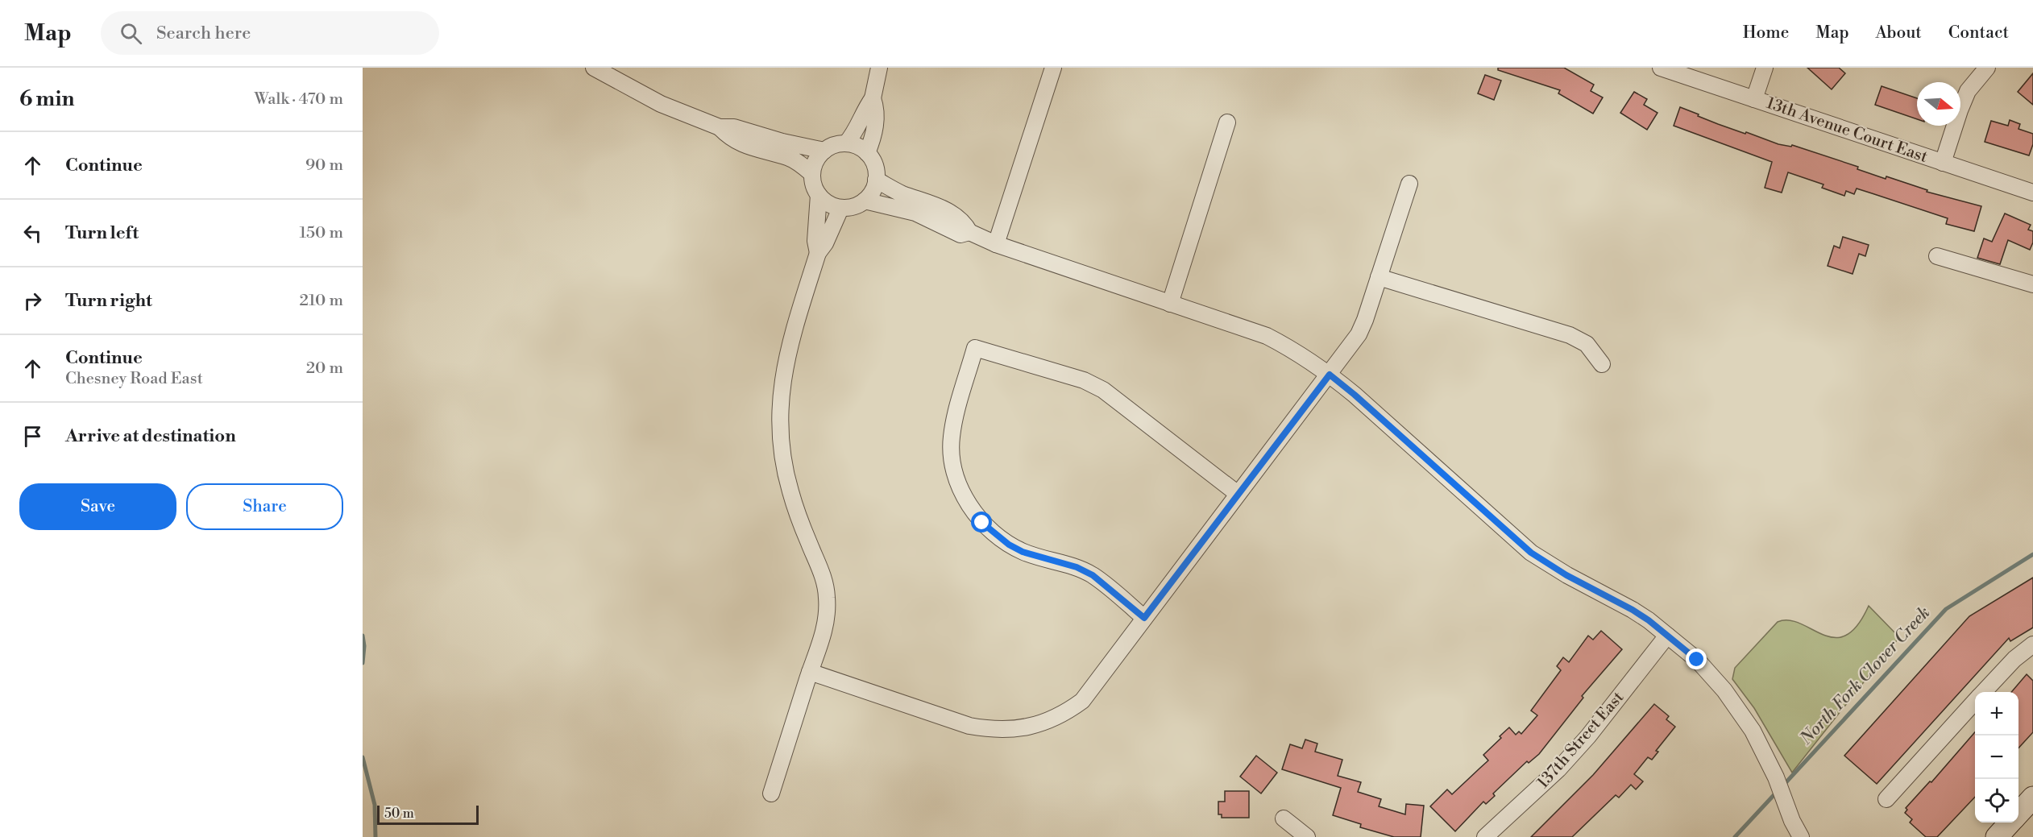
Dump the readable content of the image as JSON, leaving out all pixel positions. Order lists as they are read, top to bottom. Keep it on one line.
{"streets":{"street":["13th Avenue Court East","137th Street East"]},"water":["North Fork Clover Creek"],"scale_bar":"50 m","north":"right","page":{"header":"Map","search":"Search here","nav":["Home","Map","About","Contact"],"heading":["6 min","Walk · 470 m"],"list":[["Continue","90 m"],["Turn left","150 m"],["Turn right","210 m"],["Continue","Chesney Road East","20 m"],"Arrive at destination"],"buttons":["Save","Share"],"map_buttons":["+","−"],"scale":"50 m"}}
